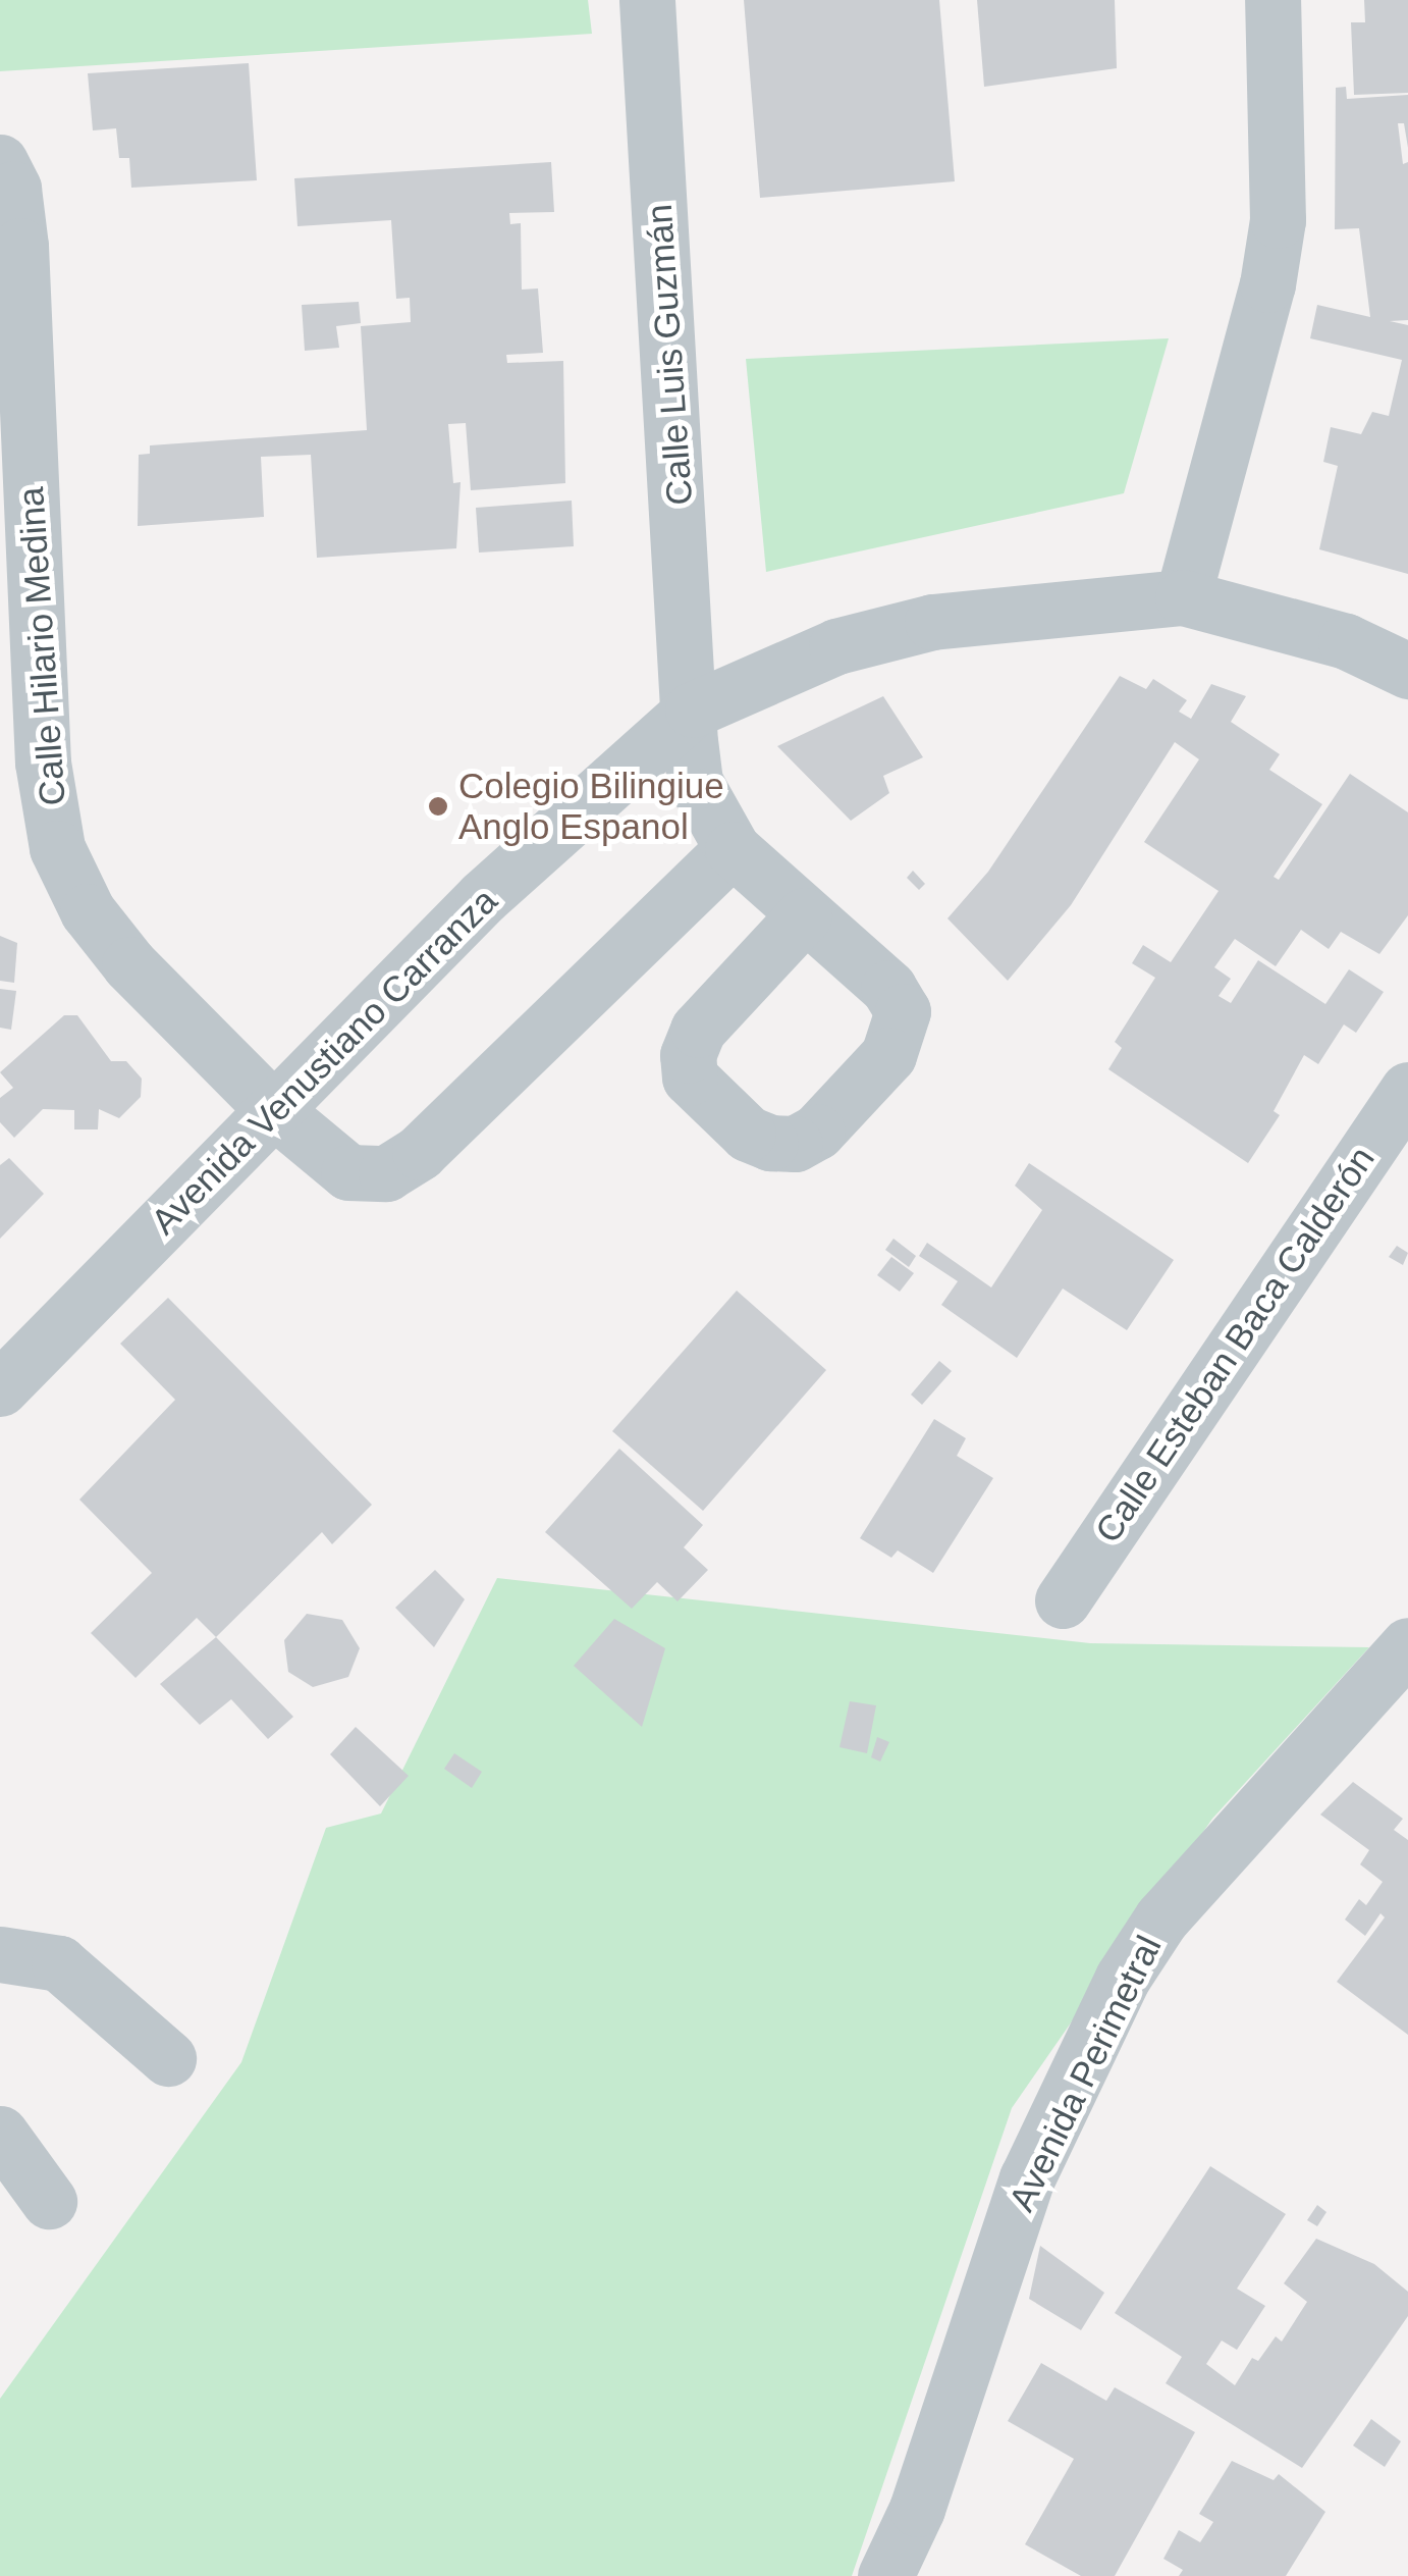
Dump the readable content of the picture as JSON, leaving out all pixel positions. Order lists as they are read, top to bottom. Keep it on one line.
{"streets":{"street":["Calle Luis Guzmán","Calle Hilario Medina","Avenida Venustiano Carranza","Calle Esteban Baca Calderón","Avenida Perimetral"]},"crossings":[["Calle Luis Guzmán","Calle Hilario Medina"],["Calle Luis Guzmán","Avenida Venustiano Carranza"],["Calle Hilario Medina","Avenida Venustiano Carranza"]],"places":["Colegio Bilingiue Anglo Espanol"]}
